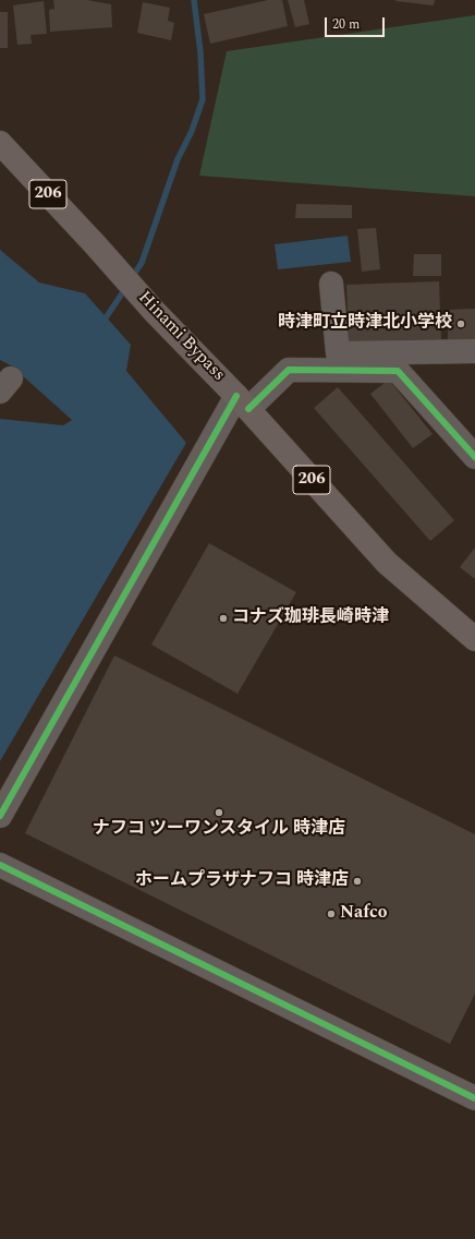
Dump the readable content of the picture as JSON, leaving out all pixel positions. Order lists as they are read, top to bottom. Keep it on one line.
{"streets":{"highway":["206","Hinami Bypass"]},"places":["時津町立時津北小学校","コナズ珈琲長崎時津","ナフコ ツーワンスタイル 時津店","ホームプラザナフコ 時津店","Nafco"],"scale_bar":"20 m"}
